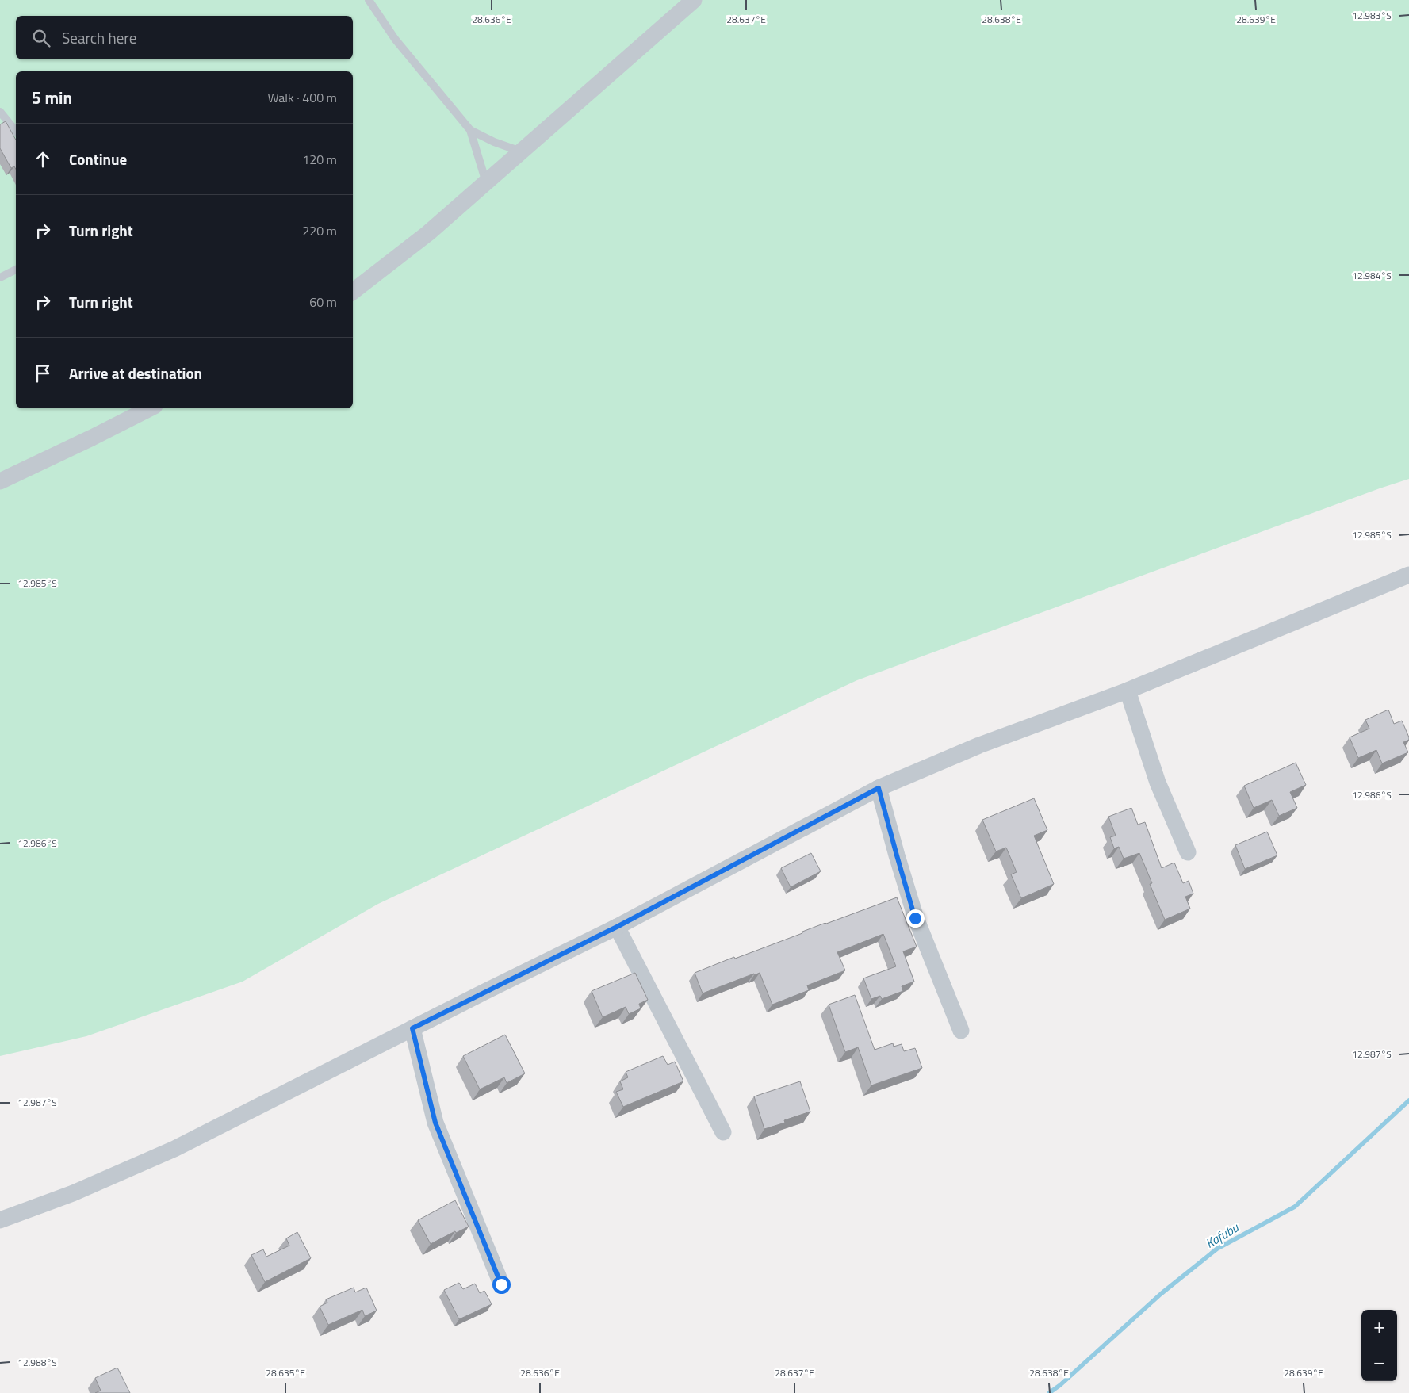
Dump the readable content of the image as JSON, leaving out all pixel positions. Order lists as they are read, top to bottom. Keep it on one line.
{"water":["Kafubu"],"page":{"search":"Search here","heading":["5 min","Walk · 400 m"],"list":[["Continue","120 m"],["Turn right","220 m"],["Turn right","60 m"],"Arrive at destination"],"map_buttons":["+","−"]},"coordinates":["12.983°S","28.636°E","28.637°E","28.638°E","28.639°E","12.984°S","12.985°S","12.986°S","12.987°S","12.988°S","28.635°E"]}
